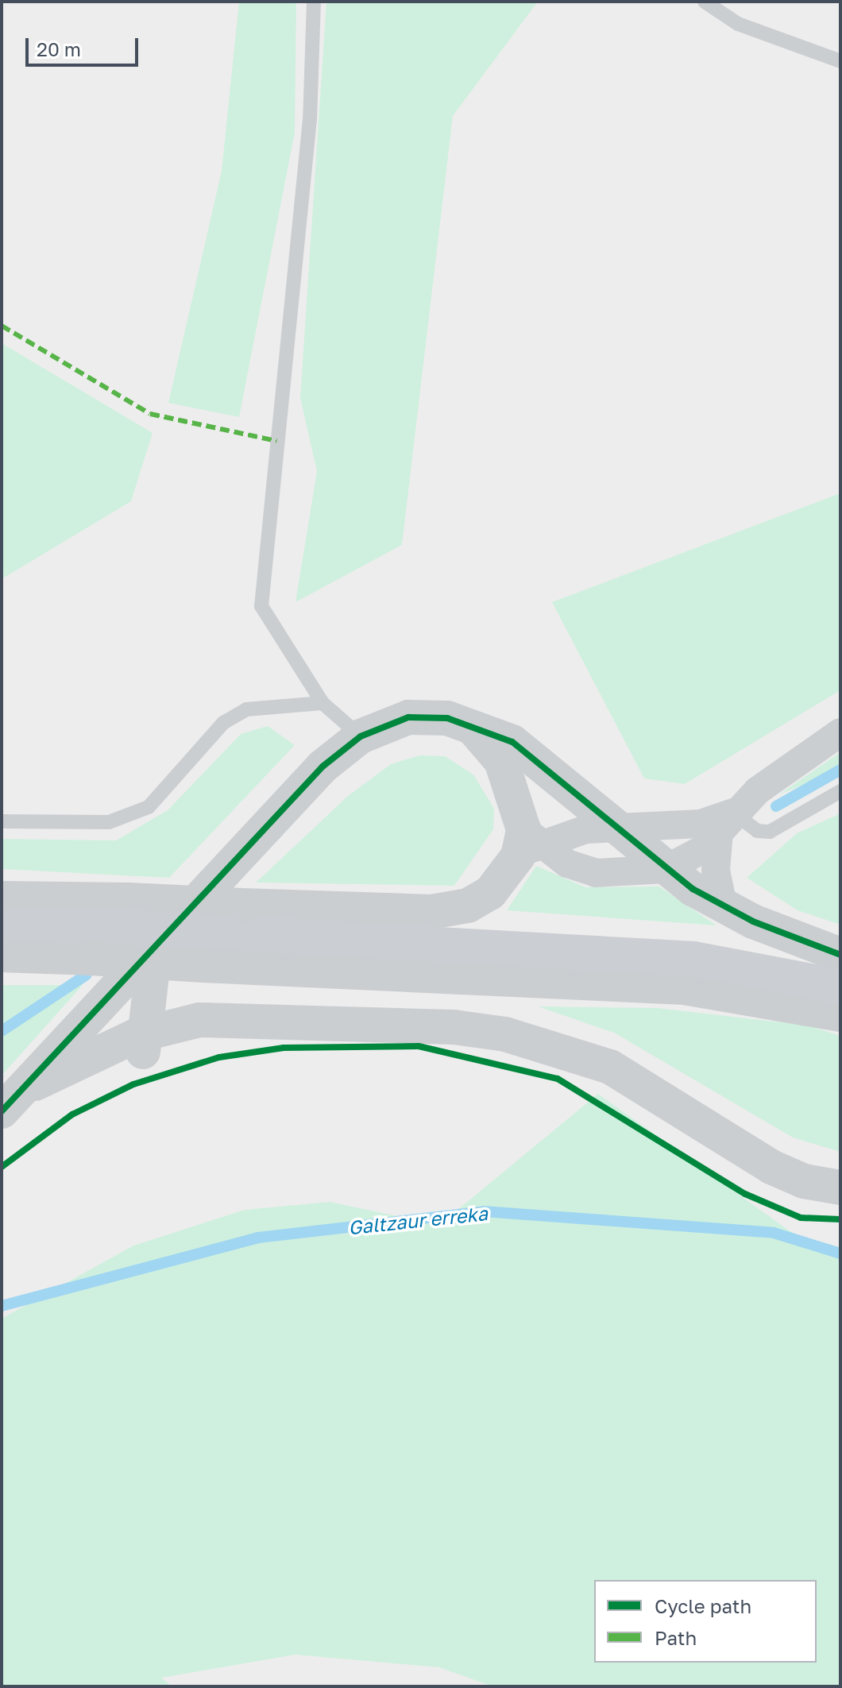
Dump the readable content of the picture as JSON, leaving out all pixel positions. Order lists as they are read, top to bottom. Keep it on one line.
{"water":["Galtzaur erreka"],"legend":["Cycle path","Path"],"scale_bar":"20 m"}
